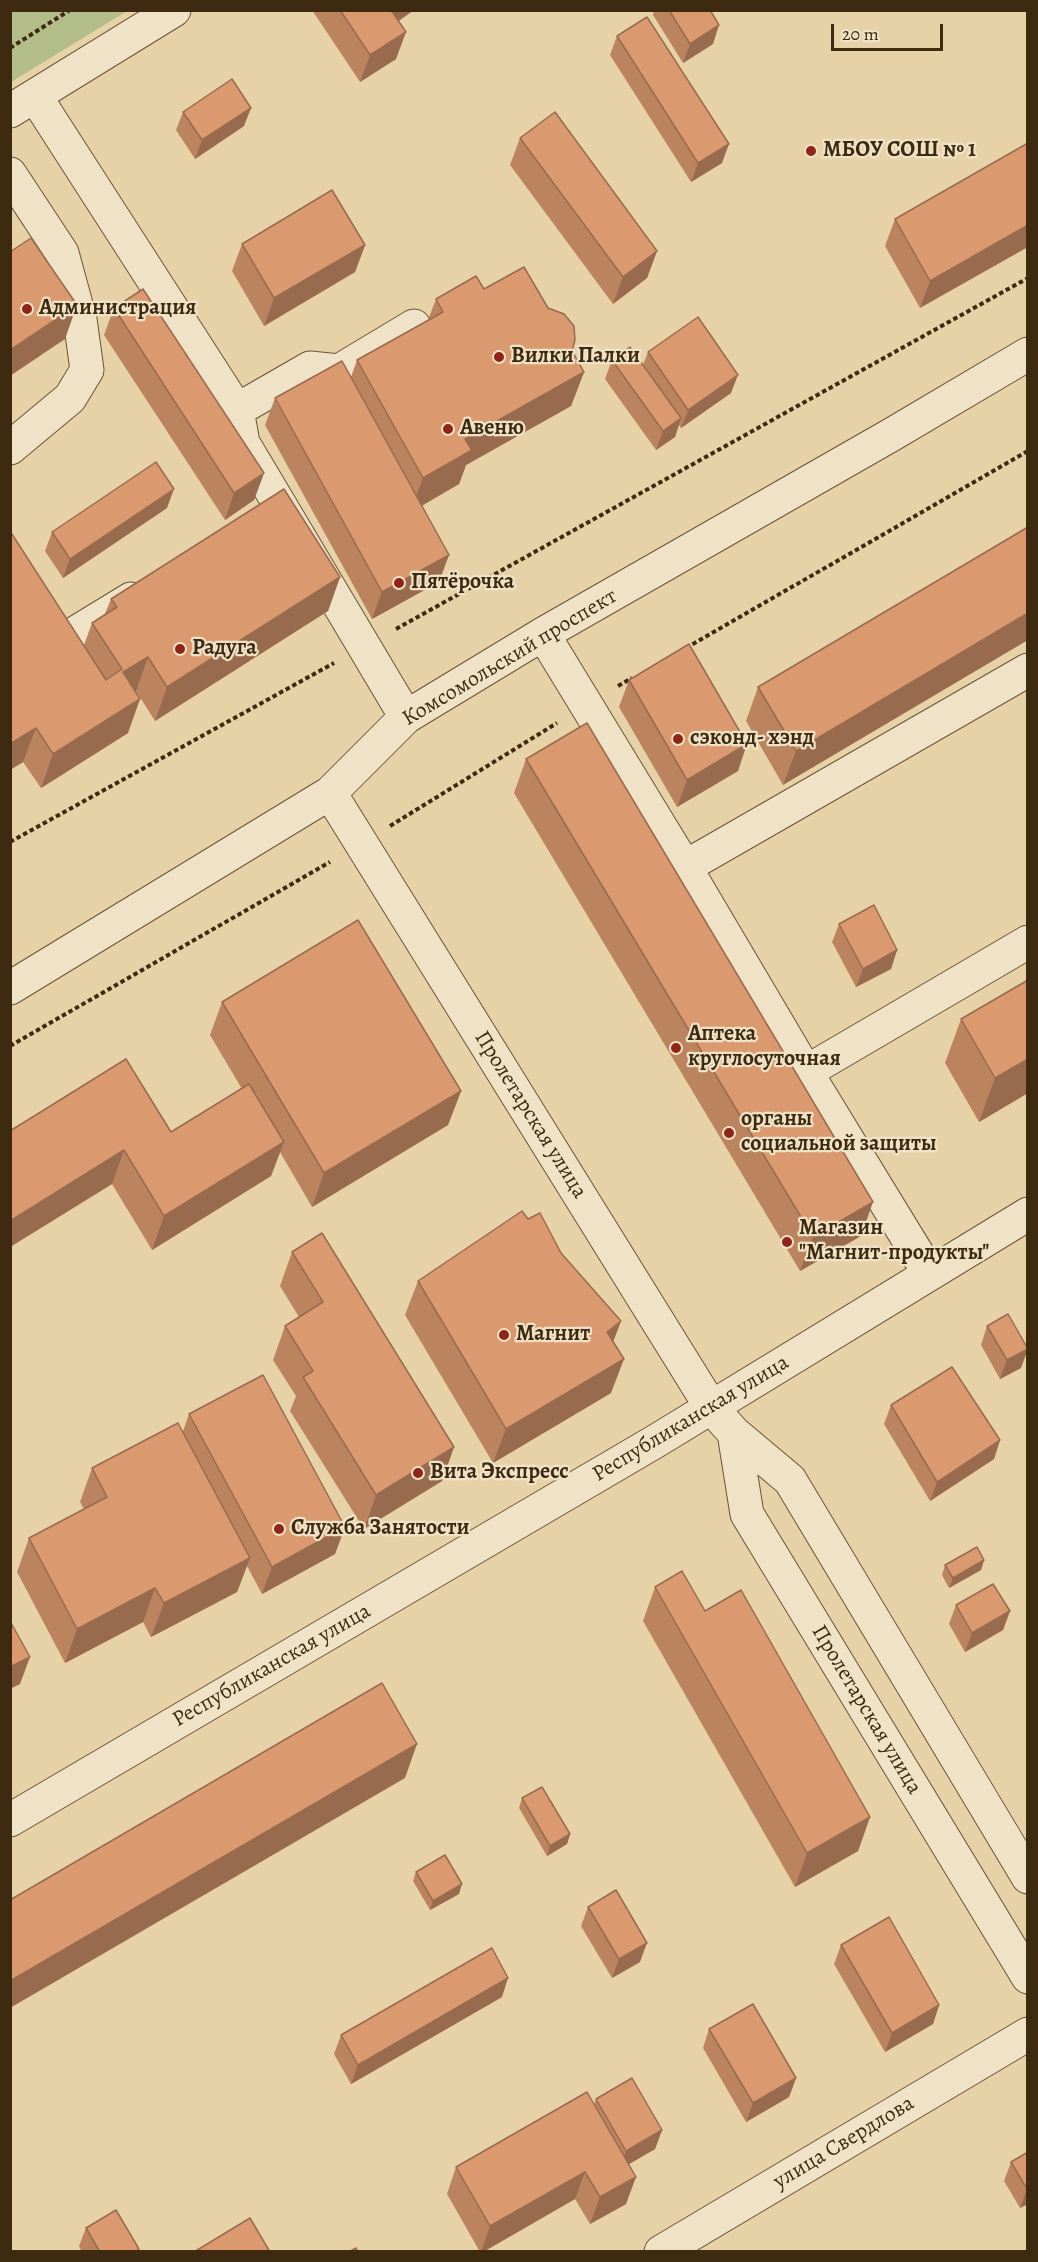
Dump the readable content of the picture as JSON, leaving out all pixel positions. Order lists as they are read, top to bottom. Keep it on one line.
{"streets":{"street":["Комсомольский проспект","Пролетарская улица","Республиканская улица","улица Свердлова"]},"crossings":[["Комсомольский проспект","Пролетарская улица"],["Пролетарская улица","Республиканская улица"]],"places":["МБОУ СОШ № 1","Администрация","Вилки Палки","Авеню","Пятёрочка","Радуга","сэконд- хэнд","Аптека круглосуточная","органы социальной защиты","Магазин \"Магнит-продукты\"","Магнит","Вита Экспресс","Служба Занятости"],"scale_bar":"20 m"}
